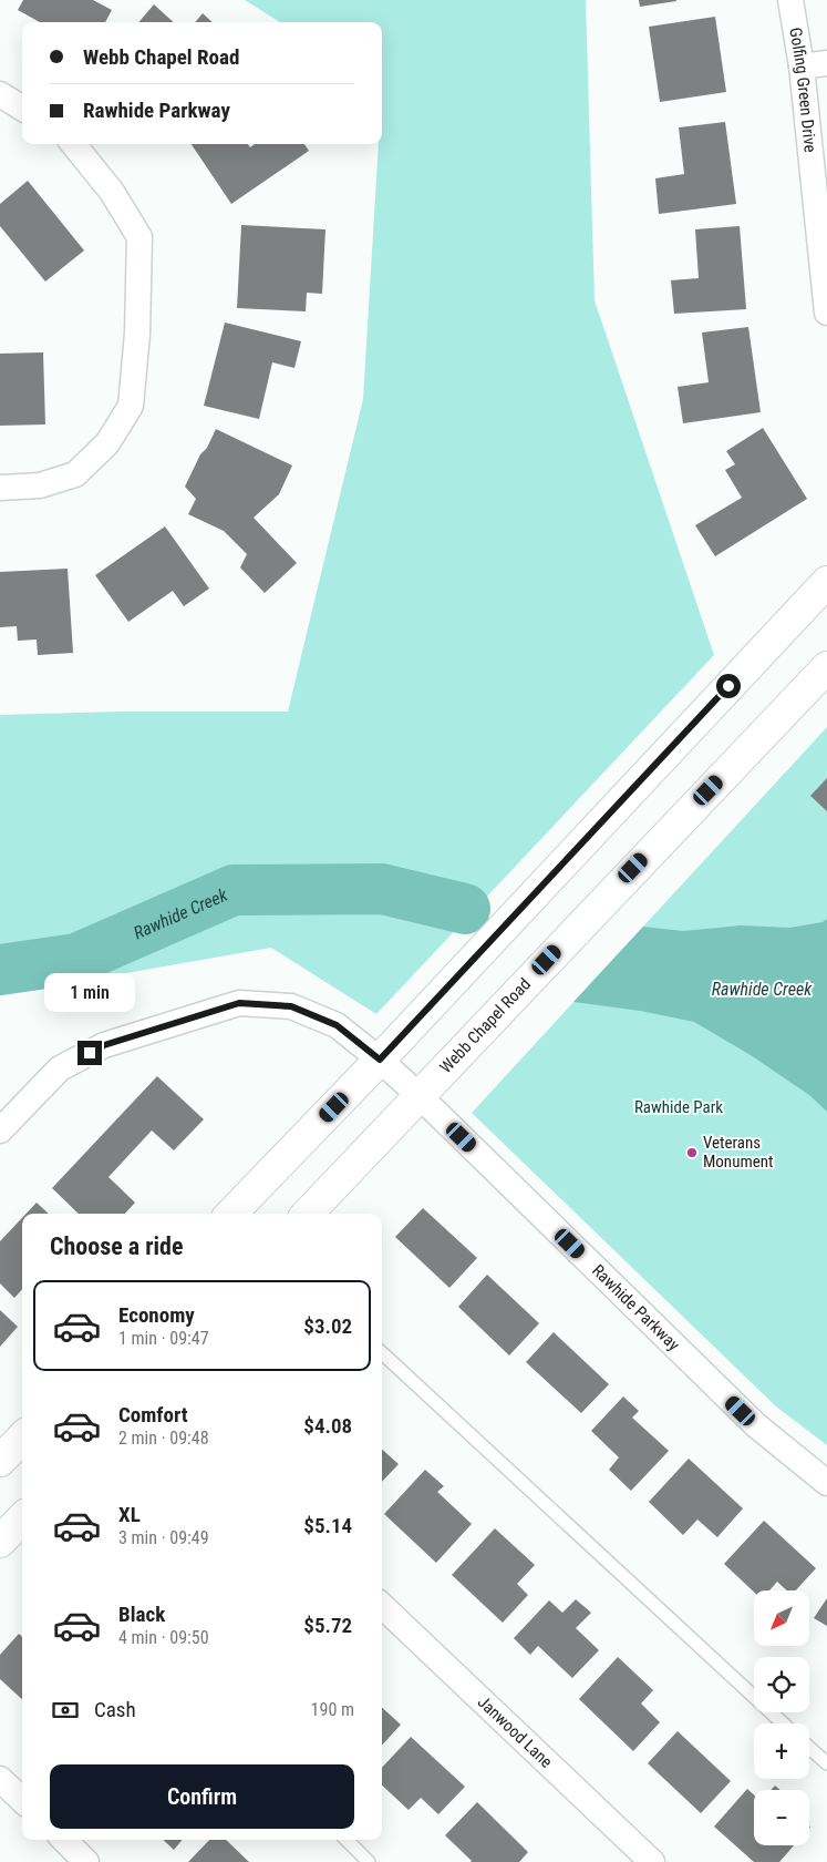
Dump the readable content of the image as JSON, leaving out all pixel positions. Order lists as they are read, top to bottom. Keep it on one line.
{"streets":{"main road":["Webb Chapel Road"],"street":["Golfing Green Drive","Rawhide Parkway","Janwood Lane"]},"crossings":[["Webb Chapel Road","Rawhide Parkway"]],"water":["Rawhide Creek"],"parks":["Rawhide Park"],"places":["Veterans Monument"],"north":"bottom left","page":{"banner":["Webb Chapel Road","Rawhide Parkway"],"bubble":"1 min","heading":"Choose a ride","list":[{"name":"Economy","note":"1 min · 09:47","value":"$3.02"},{"name":"Comfort","note":"2 min · 09:48","value":"$4.08"},{"name":"XL","note":"3 min · 09:49","value":"$5.14"},{"name":"Black","note":"4 min · 09:50","value":"$5.72"}],"map_buttons":["+","−"],"pay":["Cash","190 m"],"buttons":"Confirm"}}
